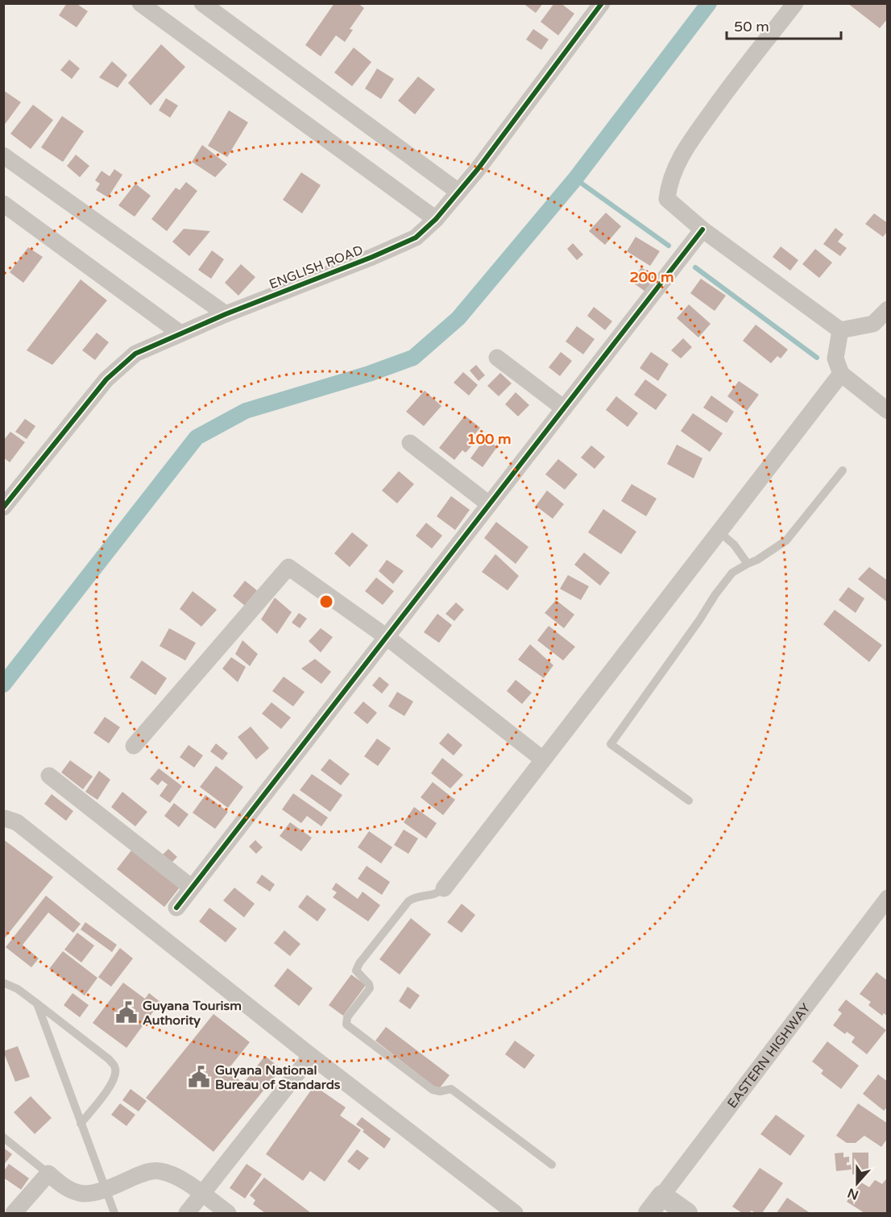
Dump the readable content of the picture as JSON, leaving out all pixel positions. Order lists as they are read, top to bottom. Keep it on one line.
{"streets":{"street":["ENGLISH ROAD","EASTERN HIGHWAY"]},"places":{"public building":["Guyana Tourism Authority","Guyana National Bureau of Standards"]},"scale_bar":"50 m","north":"bottom","rings":["200 m","100 m"]}
